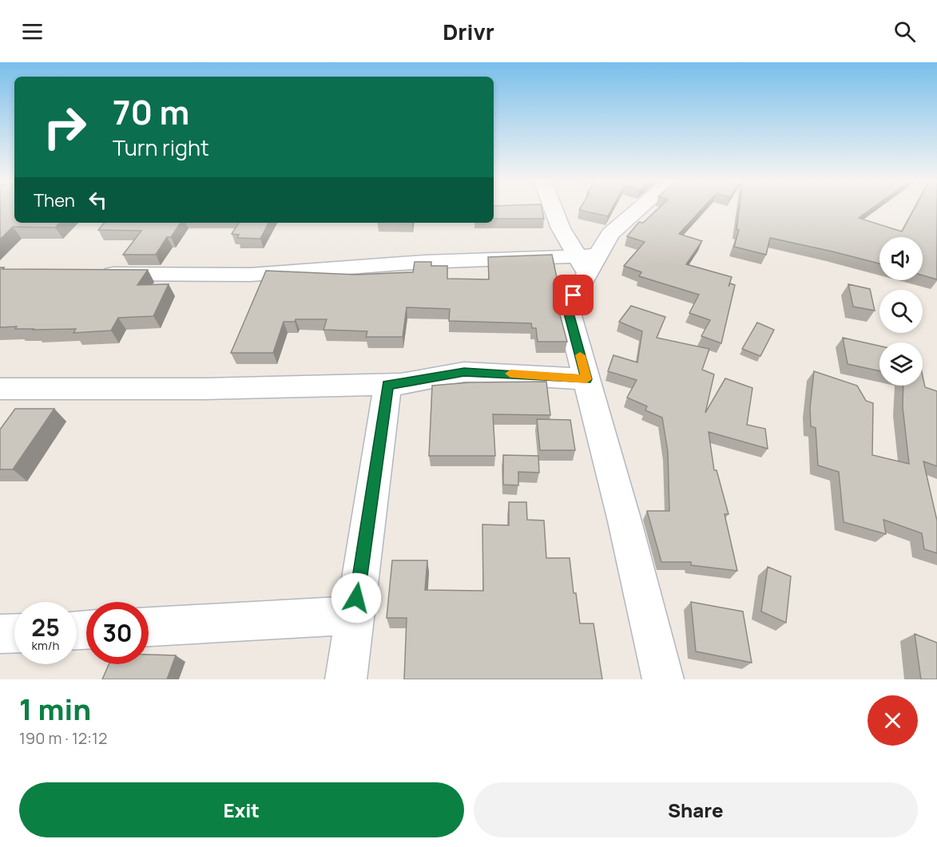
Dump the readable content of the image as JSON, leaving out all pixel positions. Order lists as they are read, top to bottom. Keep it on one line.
{"page":{"header":"Drivr","turn":["70 m","Turn right"],"then":"Then","speed":"25 km/h","limit":"30","heading":["1 min","190 m · 12:12"],"buttons":["Exit","Share"]}}
